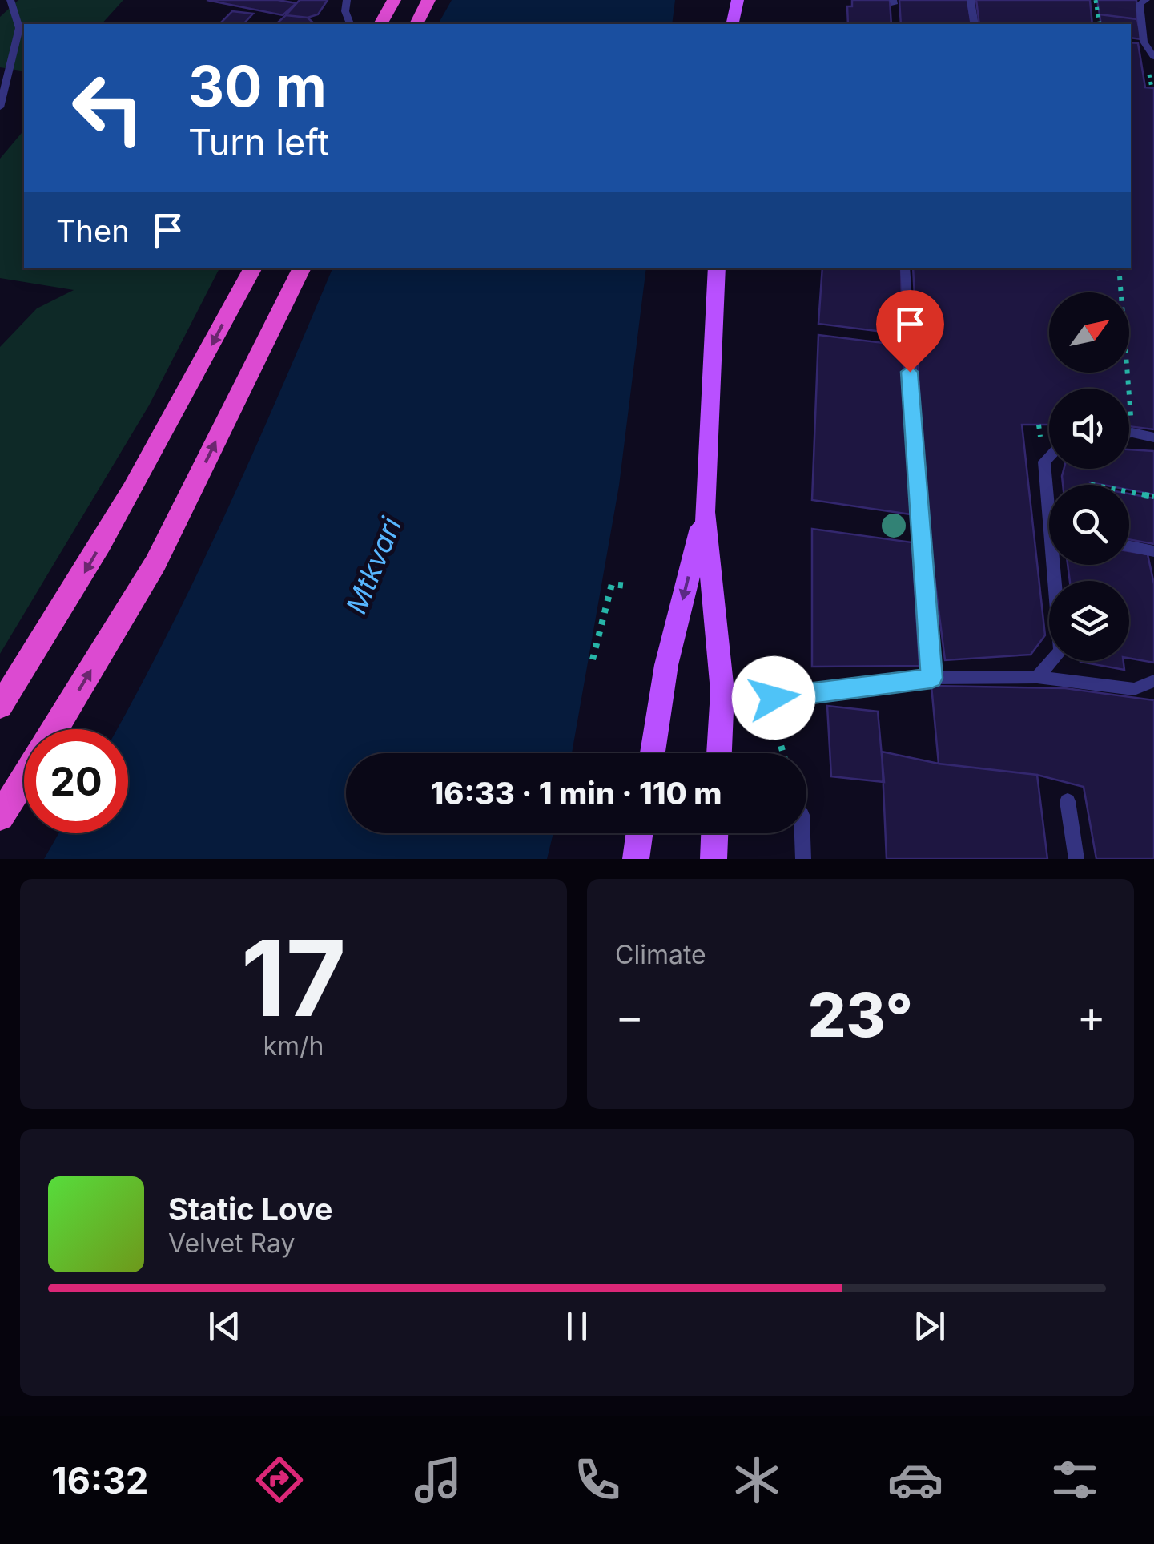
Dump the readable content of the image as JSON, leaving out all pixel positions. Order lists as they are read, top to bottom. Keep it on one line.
{"water":["Mtkvari"],"north":"top right","page":{"turn":["30 m","Turn left"],"then":"Then","limit":"20","trip":"16:33 · 1 min · 110 m","tile":[["17","km/h"],"Climate"],"heat":["−","23°","+"],"song":["Static Love","Velvet Ray"],"tabs":"16:32"}}
